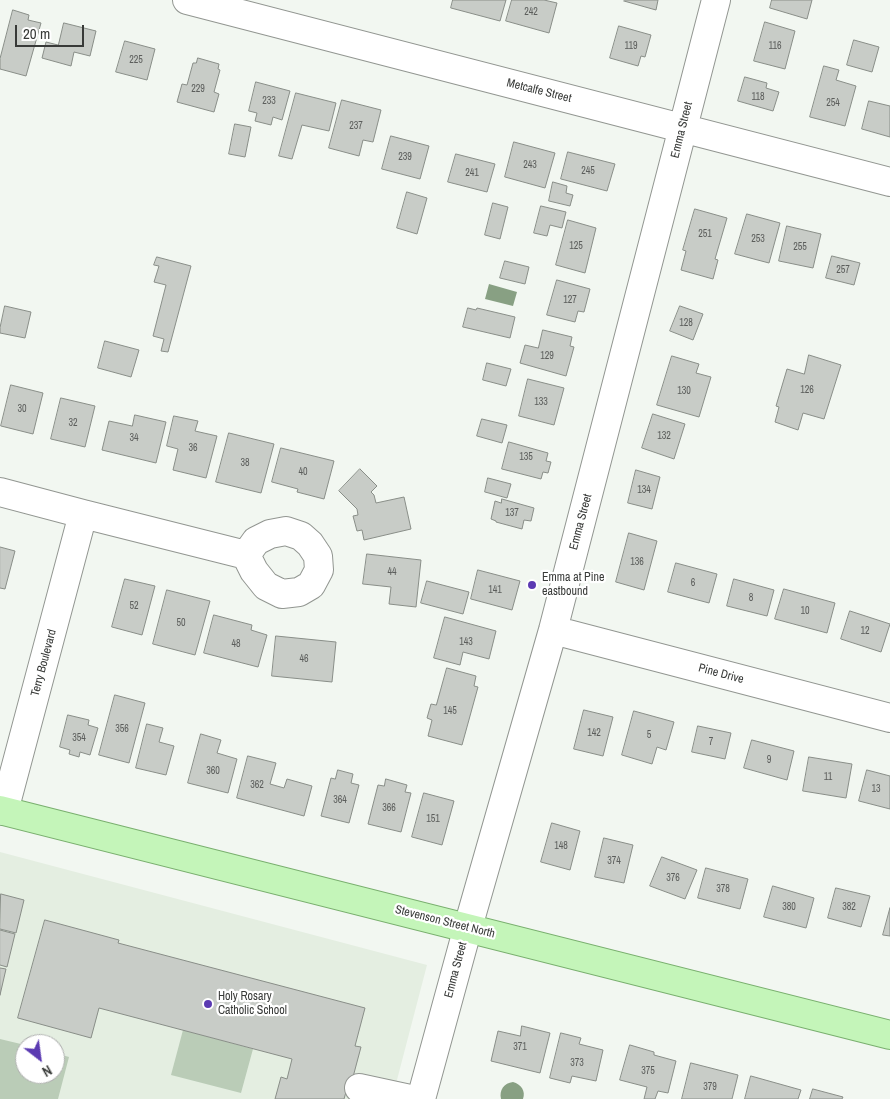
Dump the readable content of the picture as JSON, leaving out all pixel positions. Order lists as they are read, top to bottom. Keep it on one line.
{"streets":{"main road":["Stevenson Street North"],"street":["Metcalfe Street","Emma Street","Terry Boulevard","Pine Drive"]},"crossings":[["Metcalfe Street","Emma Street"],["Emma Street","Pine Drive"],["Emma Street","Stevenson Street North"],["Terry Boulevard","Stevenson Street North"]],"places":["Emma at Pine eastbound","Holy Rosary Catholic School"],"house_numbers":["242","119","116","225","229","118","233","254","237","239","243","245","241","251","253","125","255","257","127","128","129","126","130","133","30","32","132","34","36","135","38","40","134","137","136","44","6","141","8","52","10","50","12","143","48","46","145","356","142","5","354","7","9","360","11","362","13","364","366","151","148","374","376","378","380","382","371","373","375","379"],"scale_bar":"20 m","north":"bottom right"}
